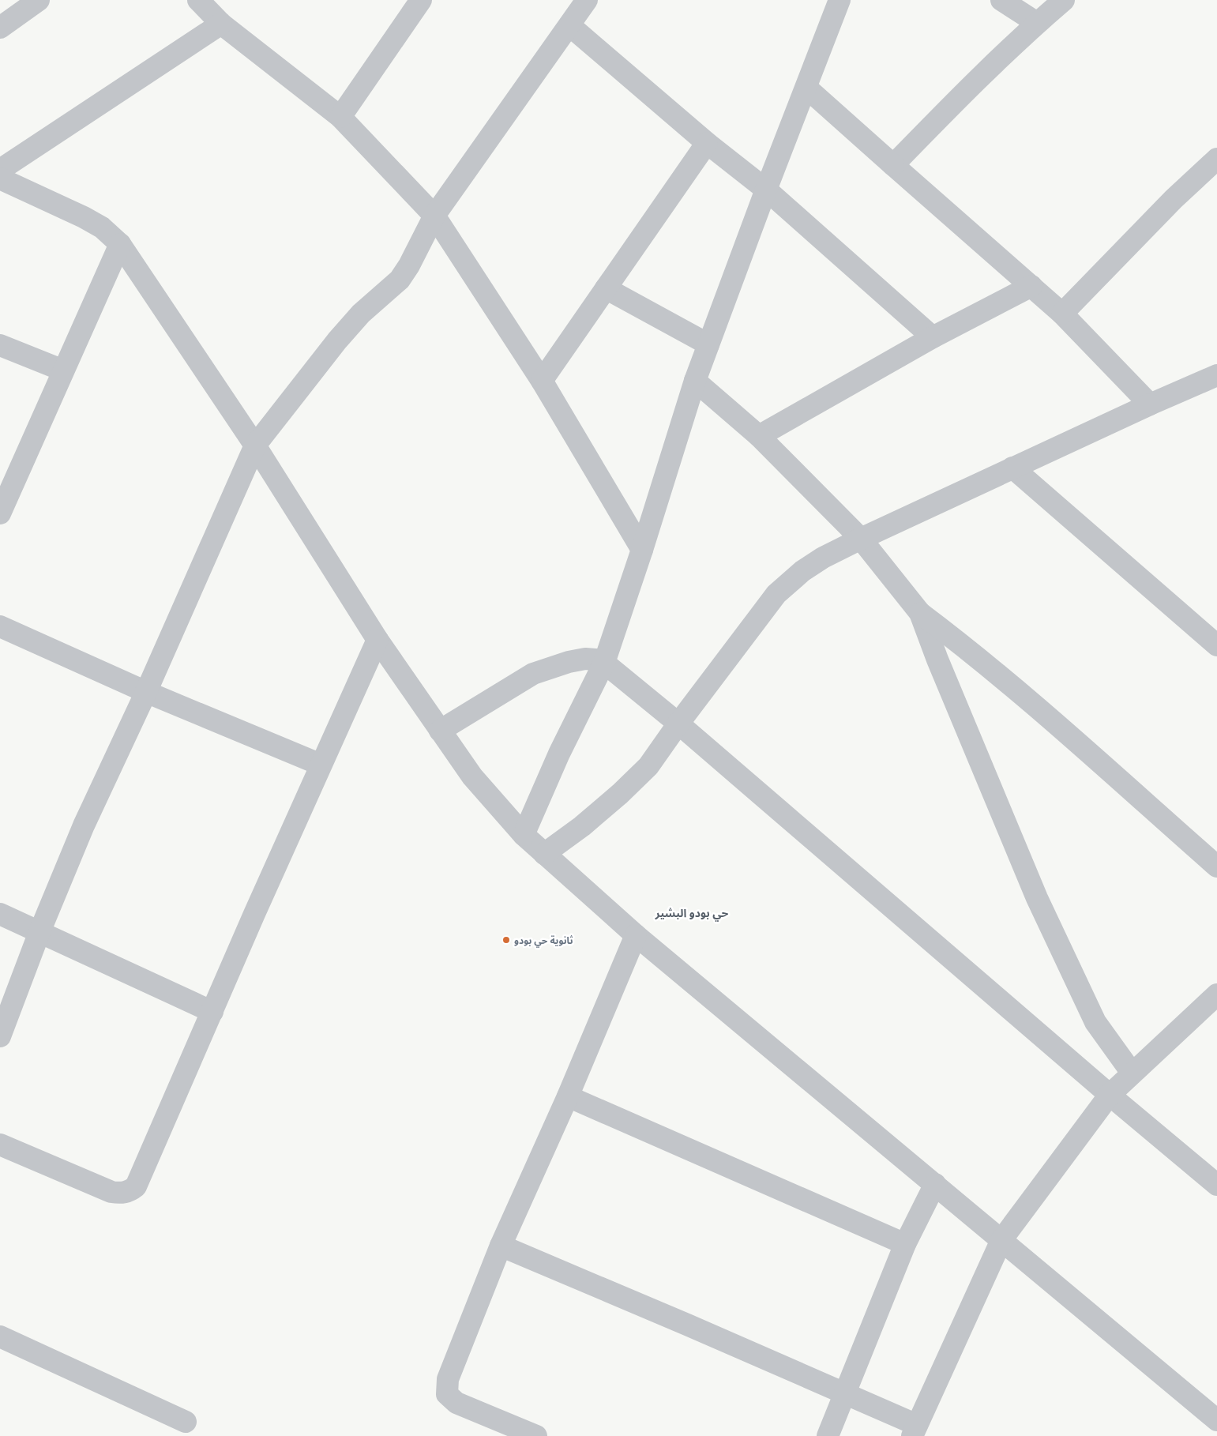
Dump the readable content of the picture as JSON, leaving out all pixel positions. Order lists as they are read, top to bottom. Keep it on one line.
{"districts":["حي بودو البشير"],"places":["ثانوية حي بودو"]}
